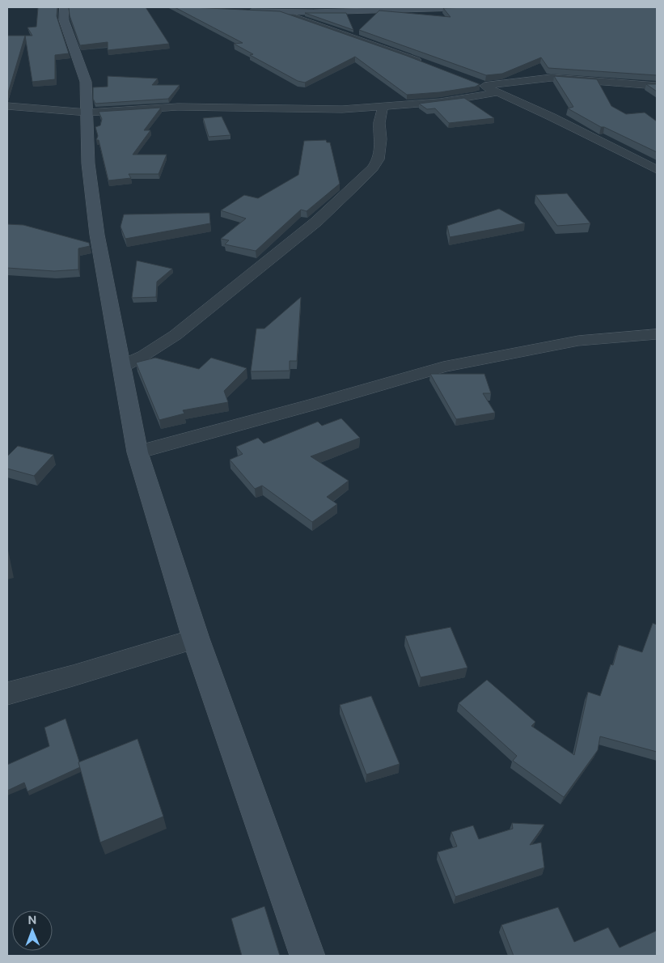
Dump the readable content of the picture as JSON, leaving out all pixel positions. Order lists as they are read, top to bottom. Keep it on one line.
{"north":"top"}
